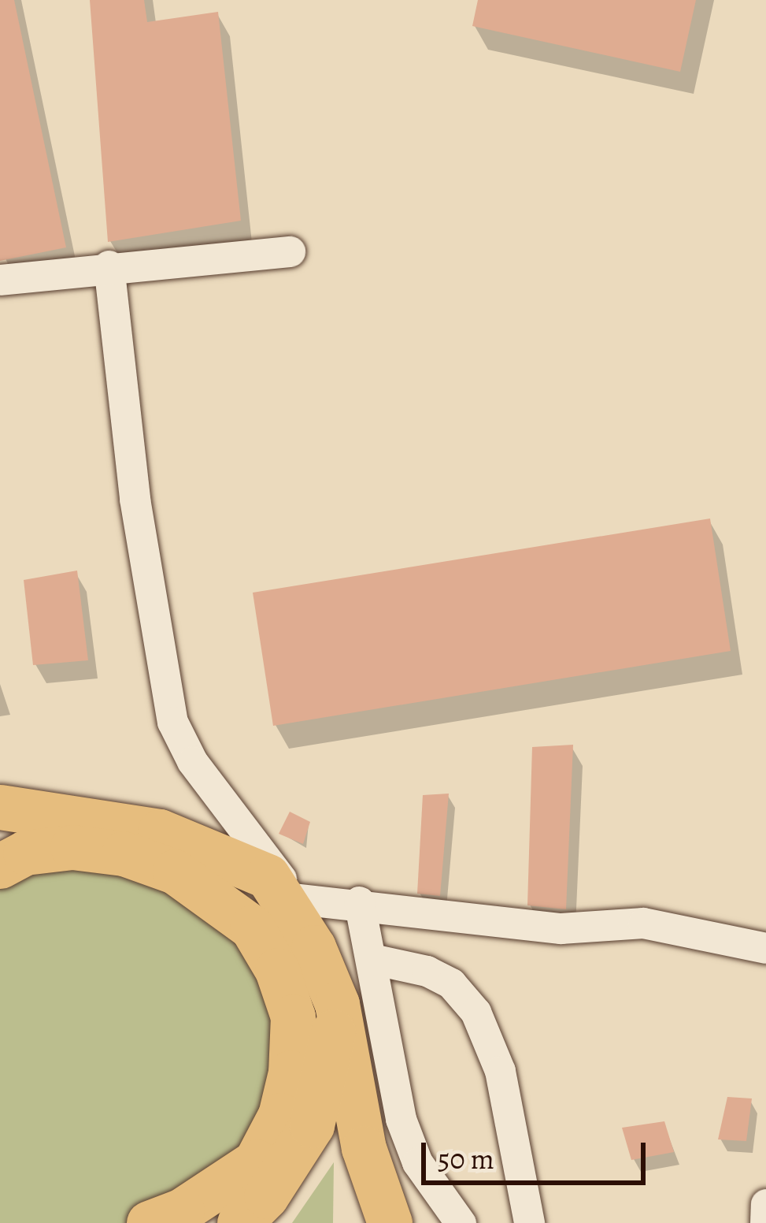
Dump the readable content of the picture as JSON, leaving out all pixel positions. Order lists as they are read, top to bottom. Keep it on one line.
{"scale_bar":"50 m"}
